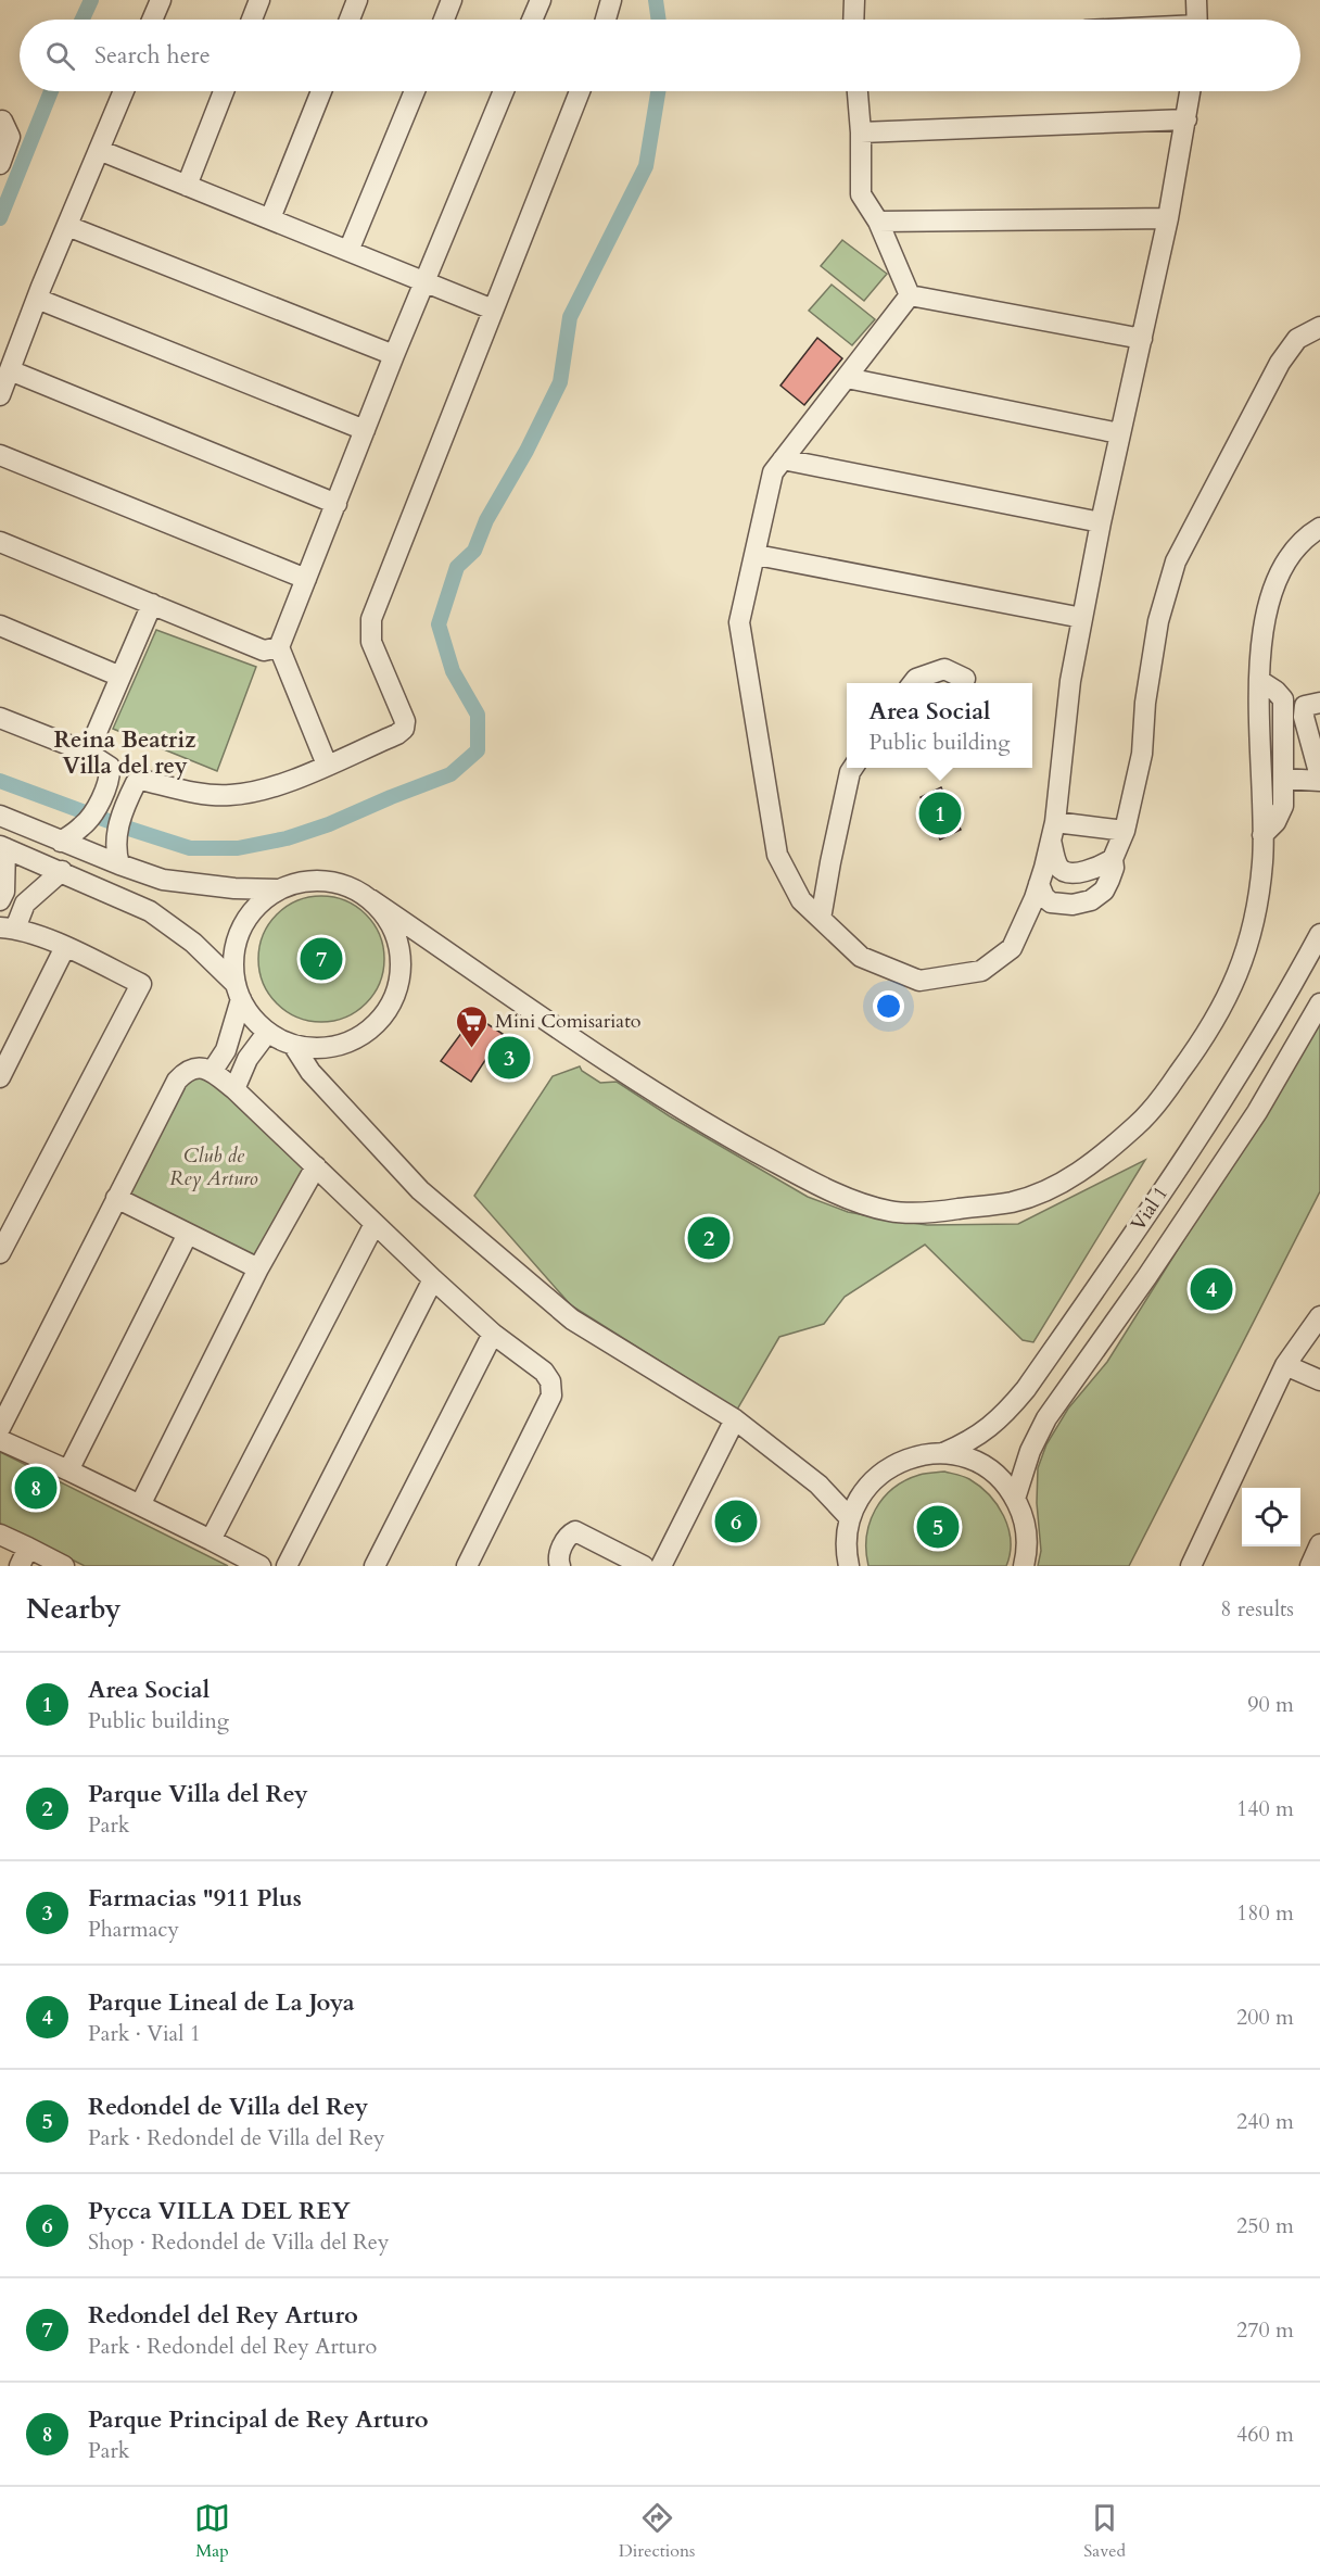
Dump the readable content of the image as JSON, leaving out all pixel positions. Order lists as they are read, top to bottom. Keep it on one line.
{"streets":{"street":["Vial 1"]},"districts":["Reina Beatriz Villa del rey"],"parks":["Club de Rey Arturo"],"places":{"supermarket":["Mini Comisariato"]},"page":{"search":"Search here","popup":["Area Social","Public building"],"pins":["1","7","3","2","4","8","6","5"],"heading":["Nearby","8 results"],"list":[{"mark":"1","name":"Area Social","note":"Public building","value":"90 m"},{"mark":"2","name":"Parque Villa del Rey","note":"Park","value":"140 m"},{"mark":"3","name":"Farmacias \"911 Plus","note":"Pharmacy","value":"180 m"},{"mark":"4","name":"Parque Lineal de La Joya","note":"Park · Vial 1","value":"200 m"},{"mark":"5","name":"Redondel de Villa del Rey","note":"Park · Redondel de Villa del Rey","value":"240 m"},{"mark":"6","name":"Pycca VILLA DEL REY","note":"Shop · Redondel de Villa del Rey","value":"250 m"},{"mark":"7","name":"Redondel del Rey Arturo","note":"Park · Redondel del Rey Arturo","value":"270 m"},{"mark":"8","name":"Parque Principal de Rey Arturo","note":"Park","value":"460 m"}],"nav":["Map","Directions","Saved"]}}
